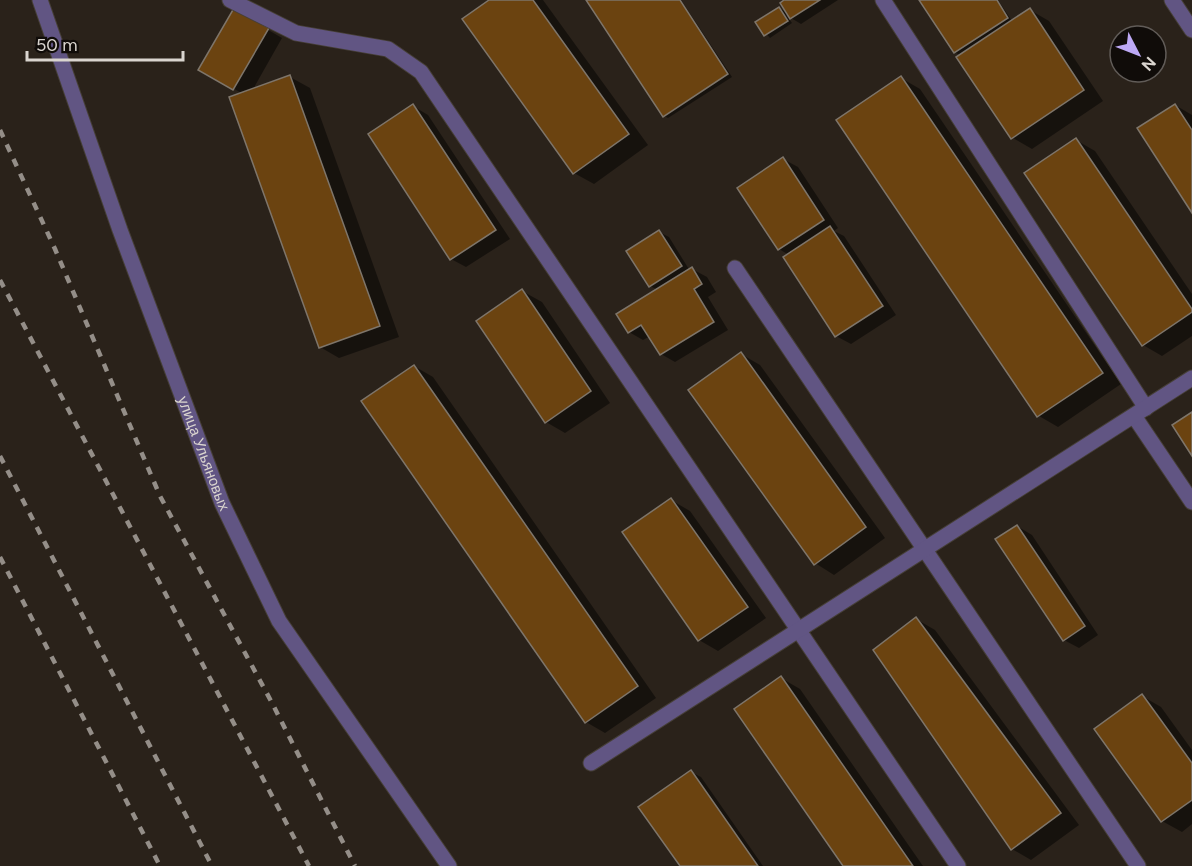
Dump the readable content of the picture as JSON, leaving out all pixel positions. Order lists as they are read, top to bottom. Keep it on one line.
{"streets":{"street":["улица Ульяновых"]},"scale_bar":"50 m","north":"bottom right"}
